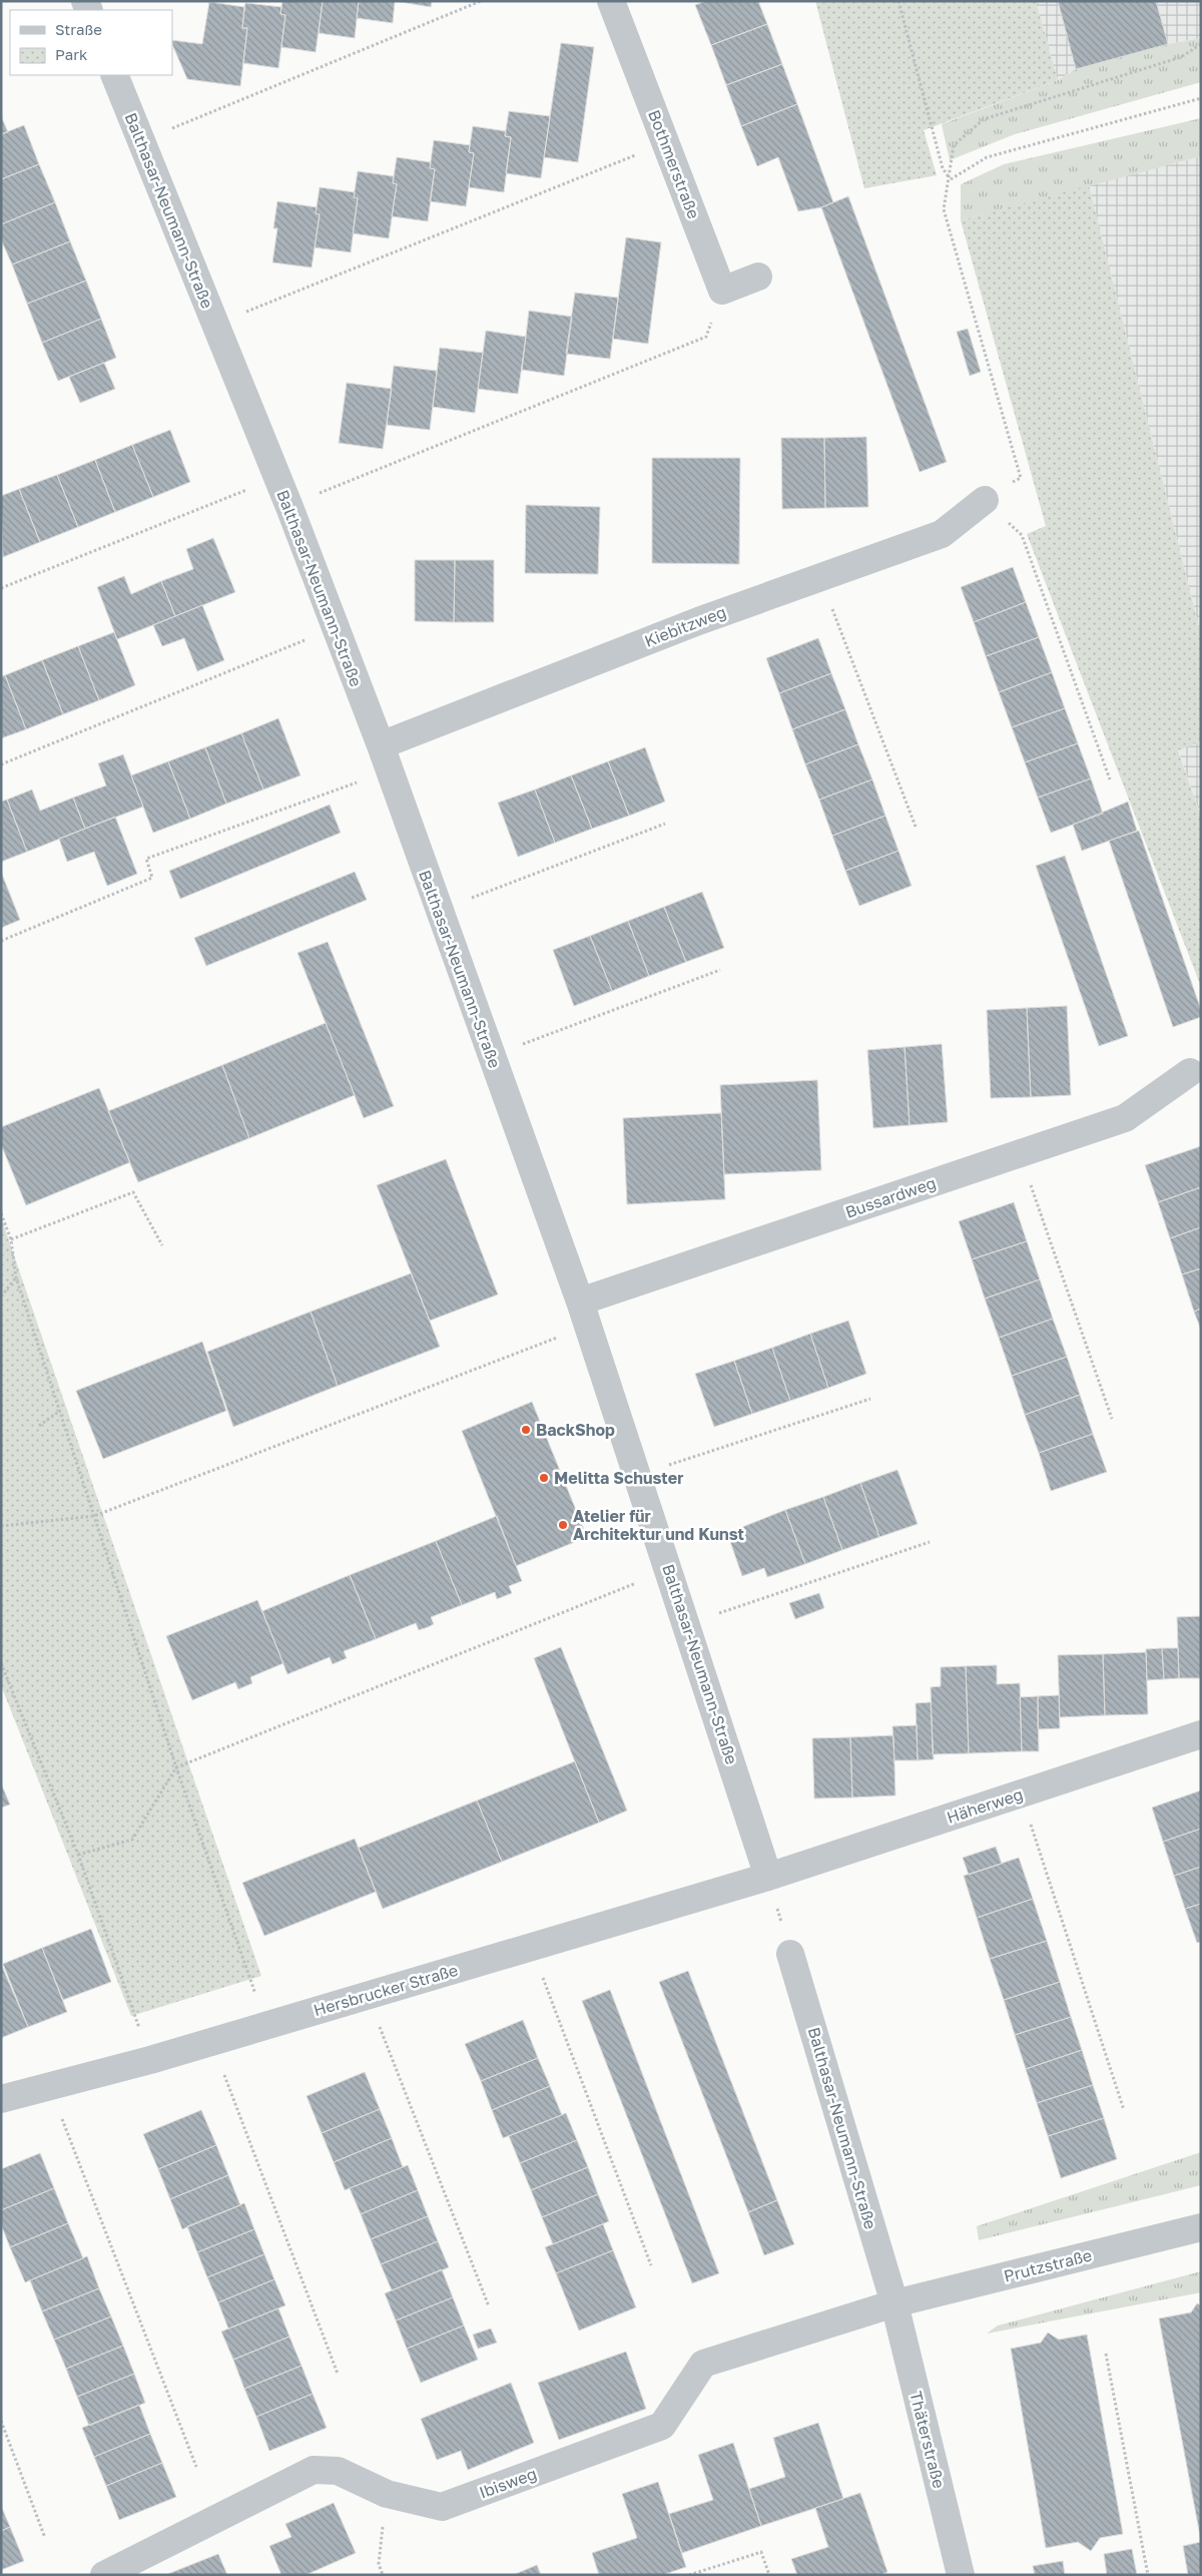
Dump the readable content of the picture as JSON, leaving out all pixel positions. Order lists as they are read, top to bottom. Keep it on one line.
{"streets":{"street":["Bothmerstraße","Balthasar-Neumann-Straße","Kiebitzweg","Bussardweg","Häherweg","Hersbrucker Straße","Prutzstraße","Thäterstraße","Ibisweg"]},"crossings":[["Balthasar-Neumann-Straße","Kiebitzweg"],["Balthasar-Neumann-Straße","Bussardweg"],["Balthasar-Neumann-Straße","Häherweg"],["Balthasar-Neumann-Straße","Hersbrucker Straße"],["Balthasar-Neumann-Straße","Prutzstraße"],["Balthasar-Neumann-Straße","Thäterstraße"],["Balthasar-Neumann-Straße","Ibisweg"],["Häherweg","Hersbrucker Straße"],["Prutzstraße","Thäterstraße"],["Prutzstraße","Ibisweg"],["Thäterstraße","Ibisweg"]],"places":["BackShop","Melitta Schuster","Atelier für Architektur und Kunst"],"legend":["Straße","Park"]}
